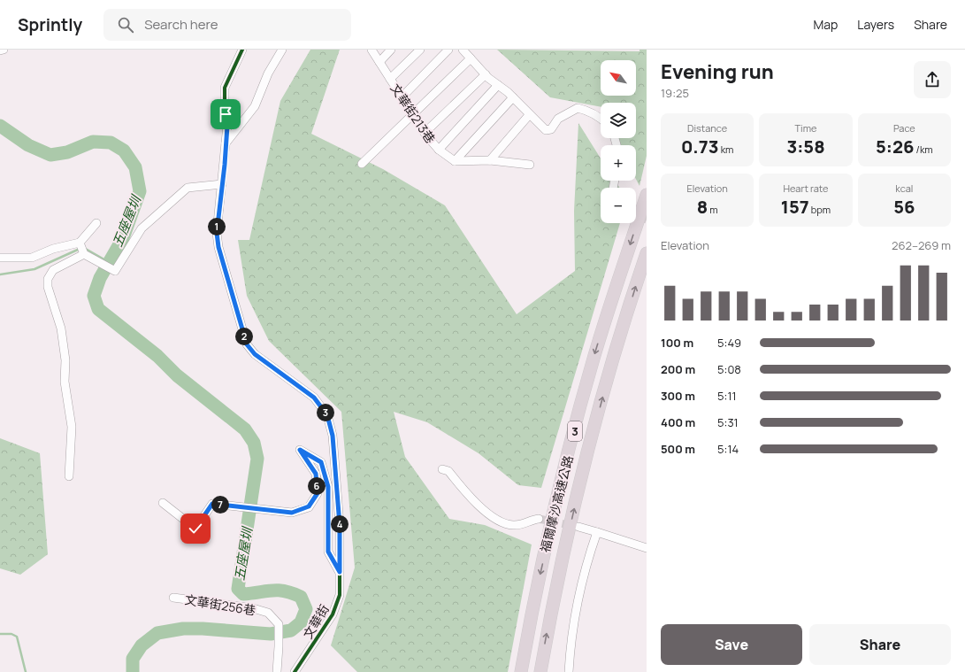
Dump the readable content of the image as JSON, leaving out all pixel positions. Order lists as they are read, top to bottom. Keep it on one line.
{"streets":{"highway":["3","福爾摩沙高速公路"],"street":["文華街213巷","文華街256巷","文華街"]},"water":["五座屋圳"],"north":"top left","page":{"header":"Sprintly","search":"Search here","nav":["Map","Layers","Share"],"heading":["Evening run","19:25"],"map_buttons":["+","−"],"stats":[["Distance","0.73 km"],["Time","3:58"],["Pace","5:26 /km"],["Elevation","8 m"],["Heart rate","157 bpm"],["kcal","56"]],"pins":["1","2","3","6","7","4"],"chart":["Elevation","262–269 m"],"list":[{"name":"100 m","note":"5:49"},{"name":"200 m","note":"5:08"},{"name":"300 m","note":"5:11"},{"name":"400 m","note":"5:31"},{"name":"500 m","note":"5:14"}],"buttons":["Save","Share"]}}
